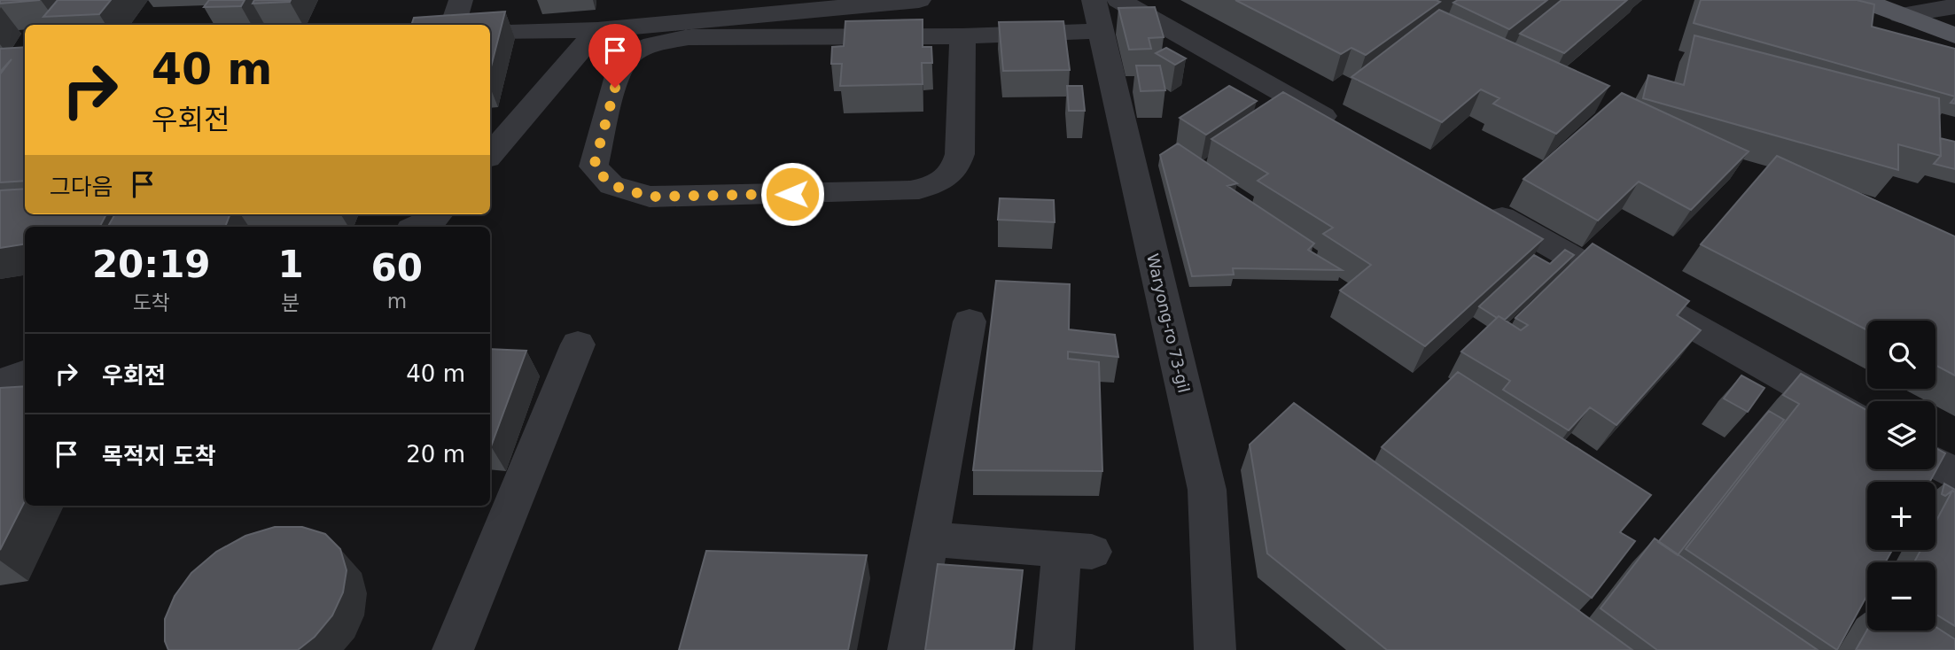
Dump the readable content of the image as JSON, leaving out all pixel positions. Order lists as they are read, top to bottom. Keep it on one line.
{"streets":{"street":["Waryong-ro 73-gil"]},"page":{"turn":["40 m","우회전"],"then":"그다음","eta":["20:19","도착","1","분","60","m"],"map_buttons":["+","−"],"list":[{"name":"우회전","value":"40 m"},{"name":"목적지 도착","value":"20 m"}]}}
